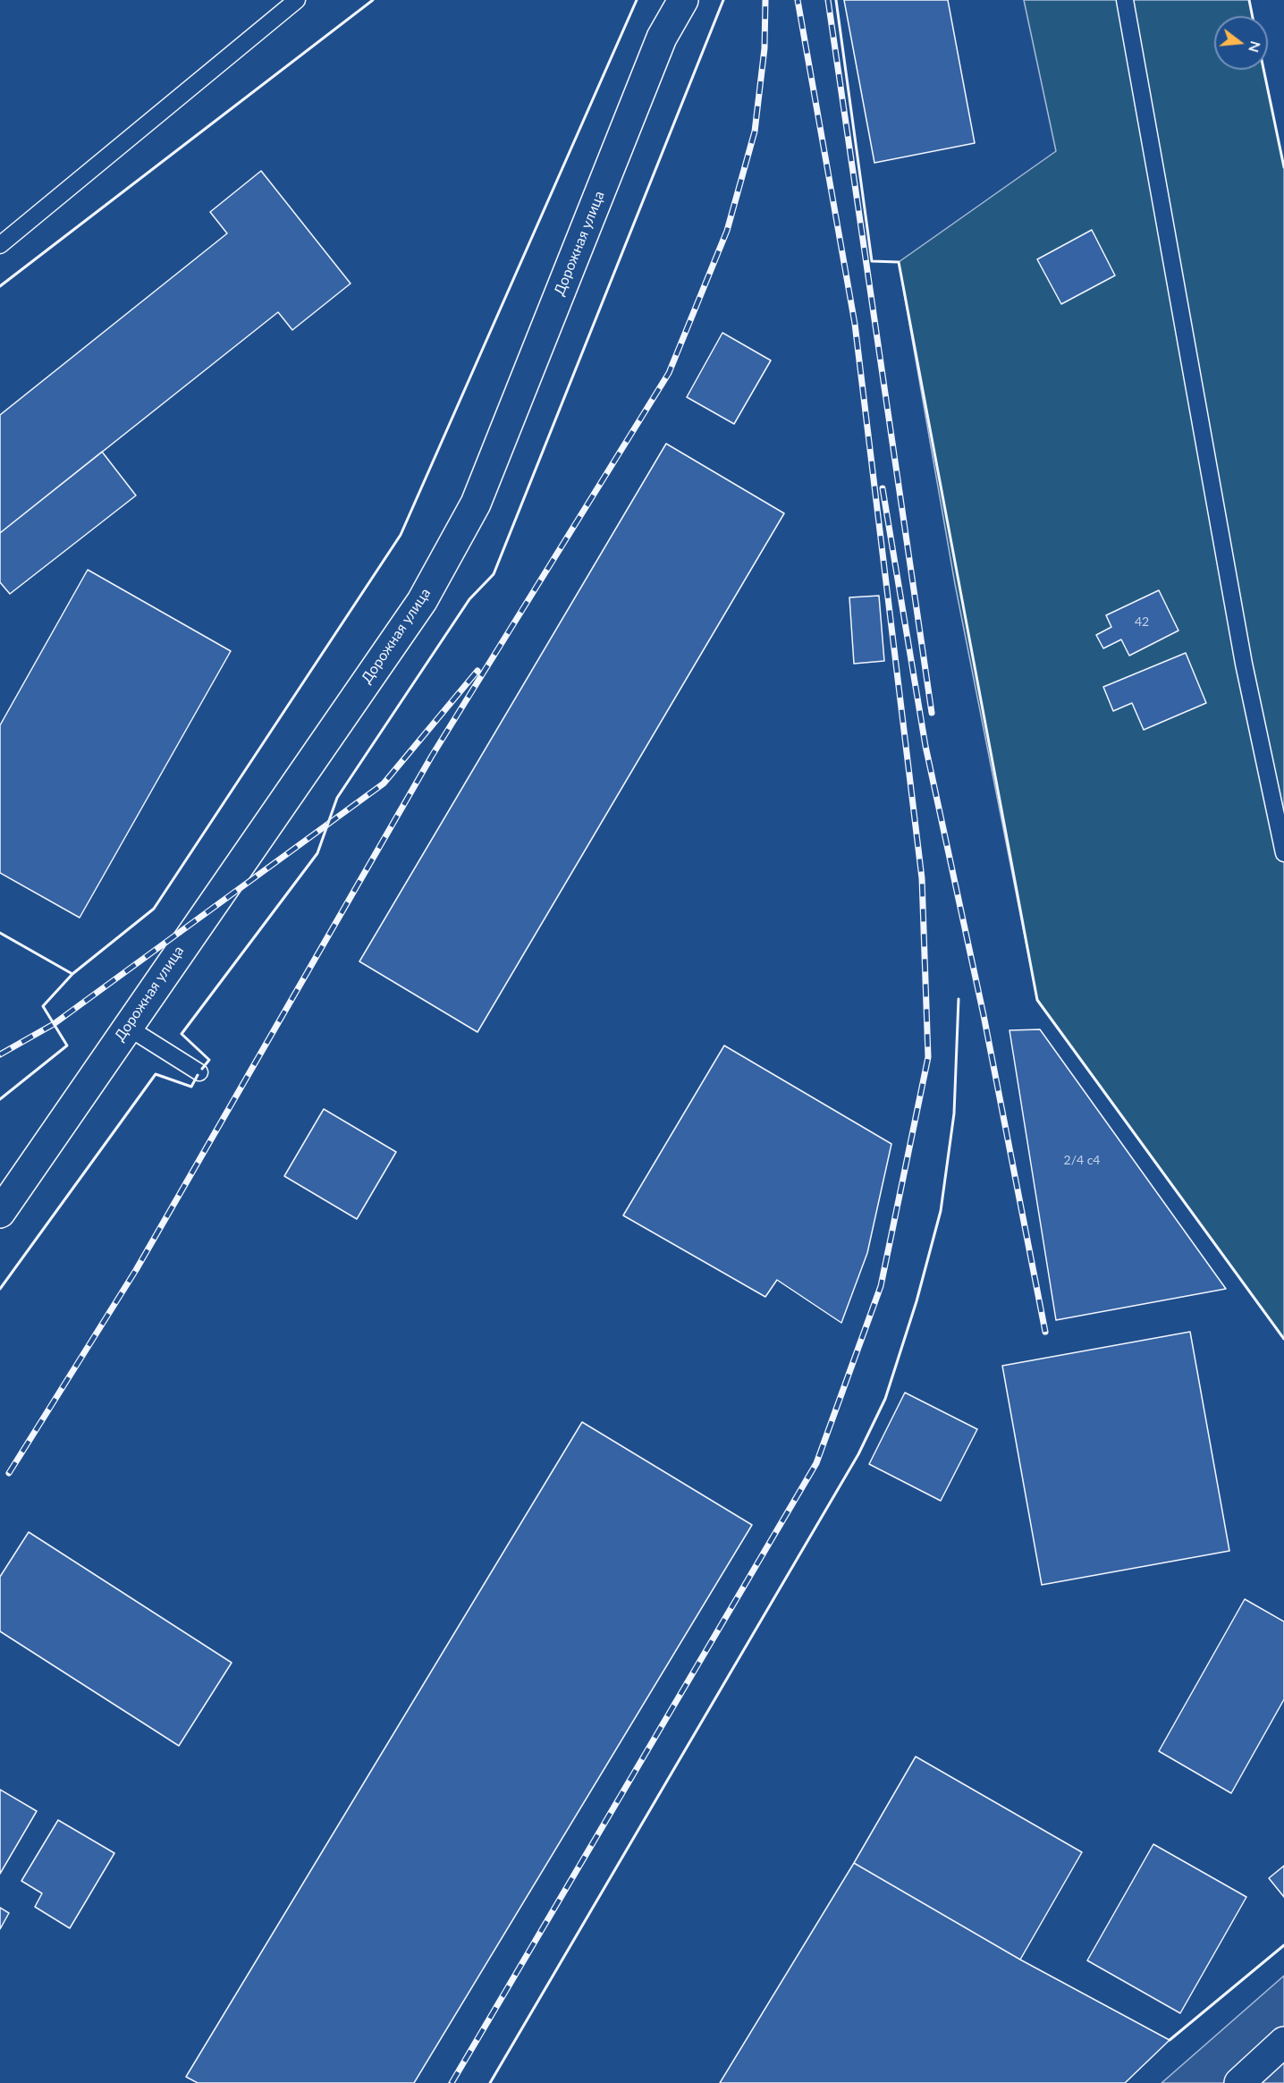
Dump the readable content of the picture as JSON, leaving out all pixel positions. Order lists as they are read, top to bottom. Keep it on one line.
{"streets":{"street":["Дорожная улица"]},"house_numbers":["42","2/4 с4"],"north":"right"}
